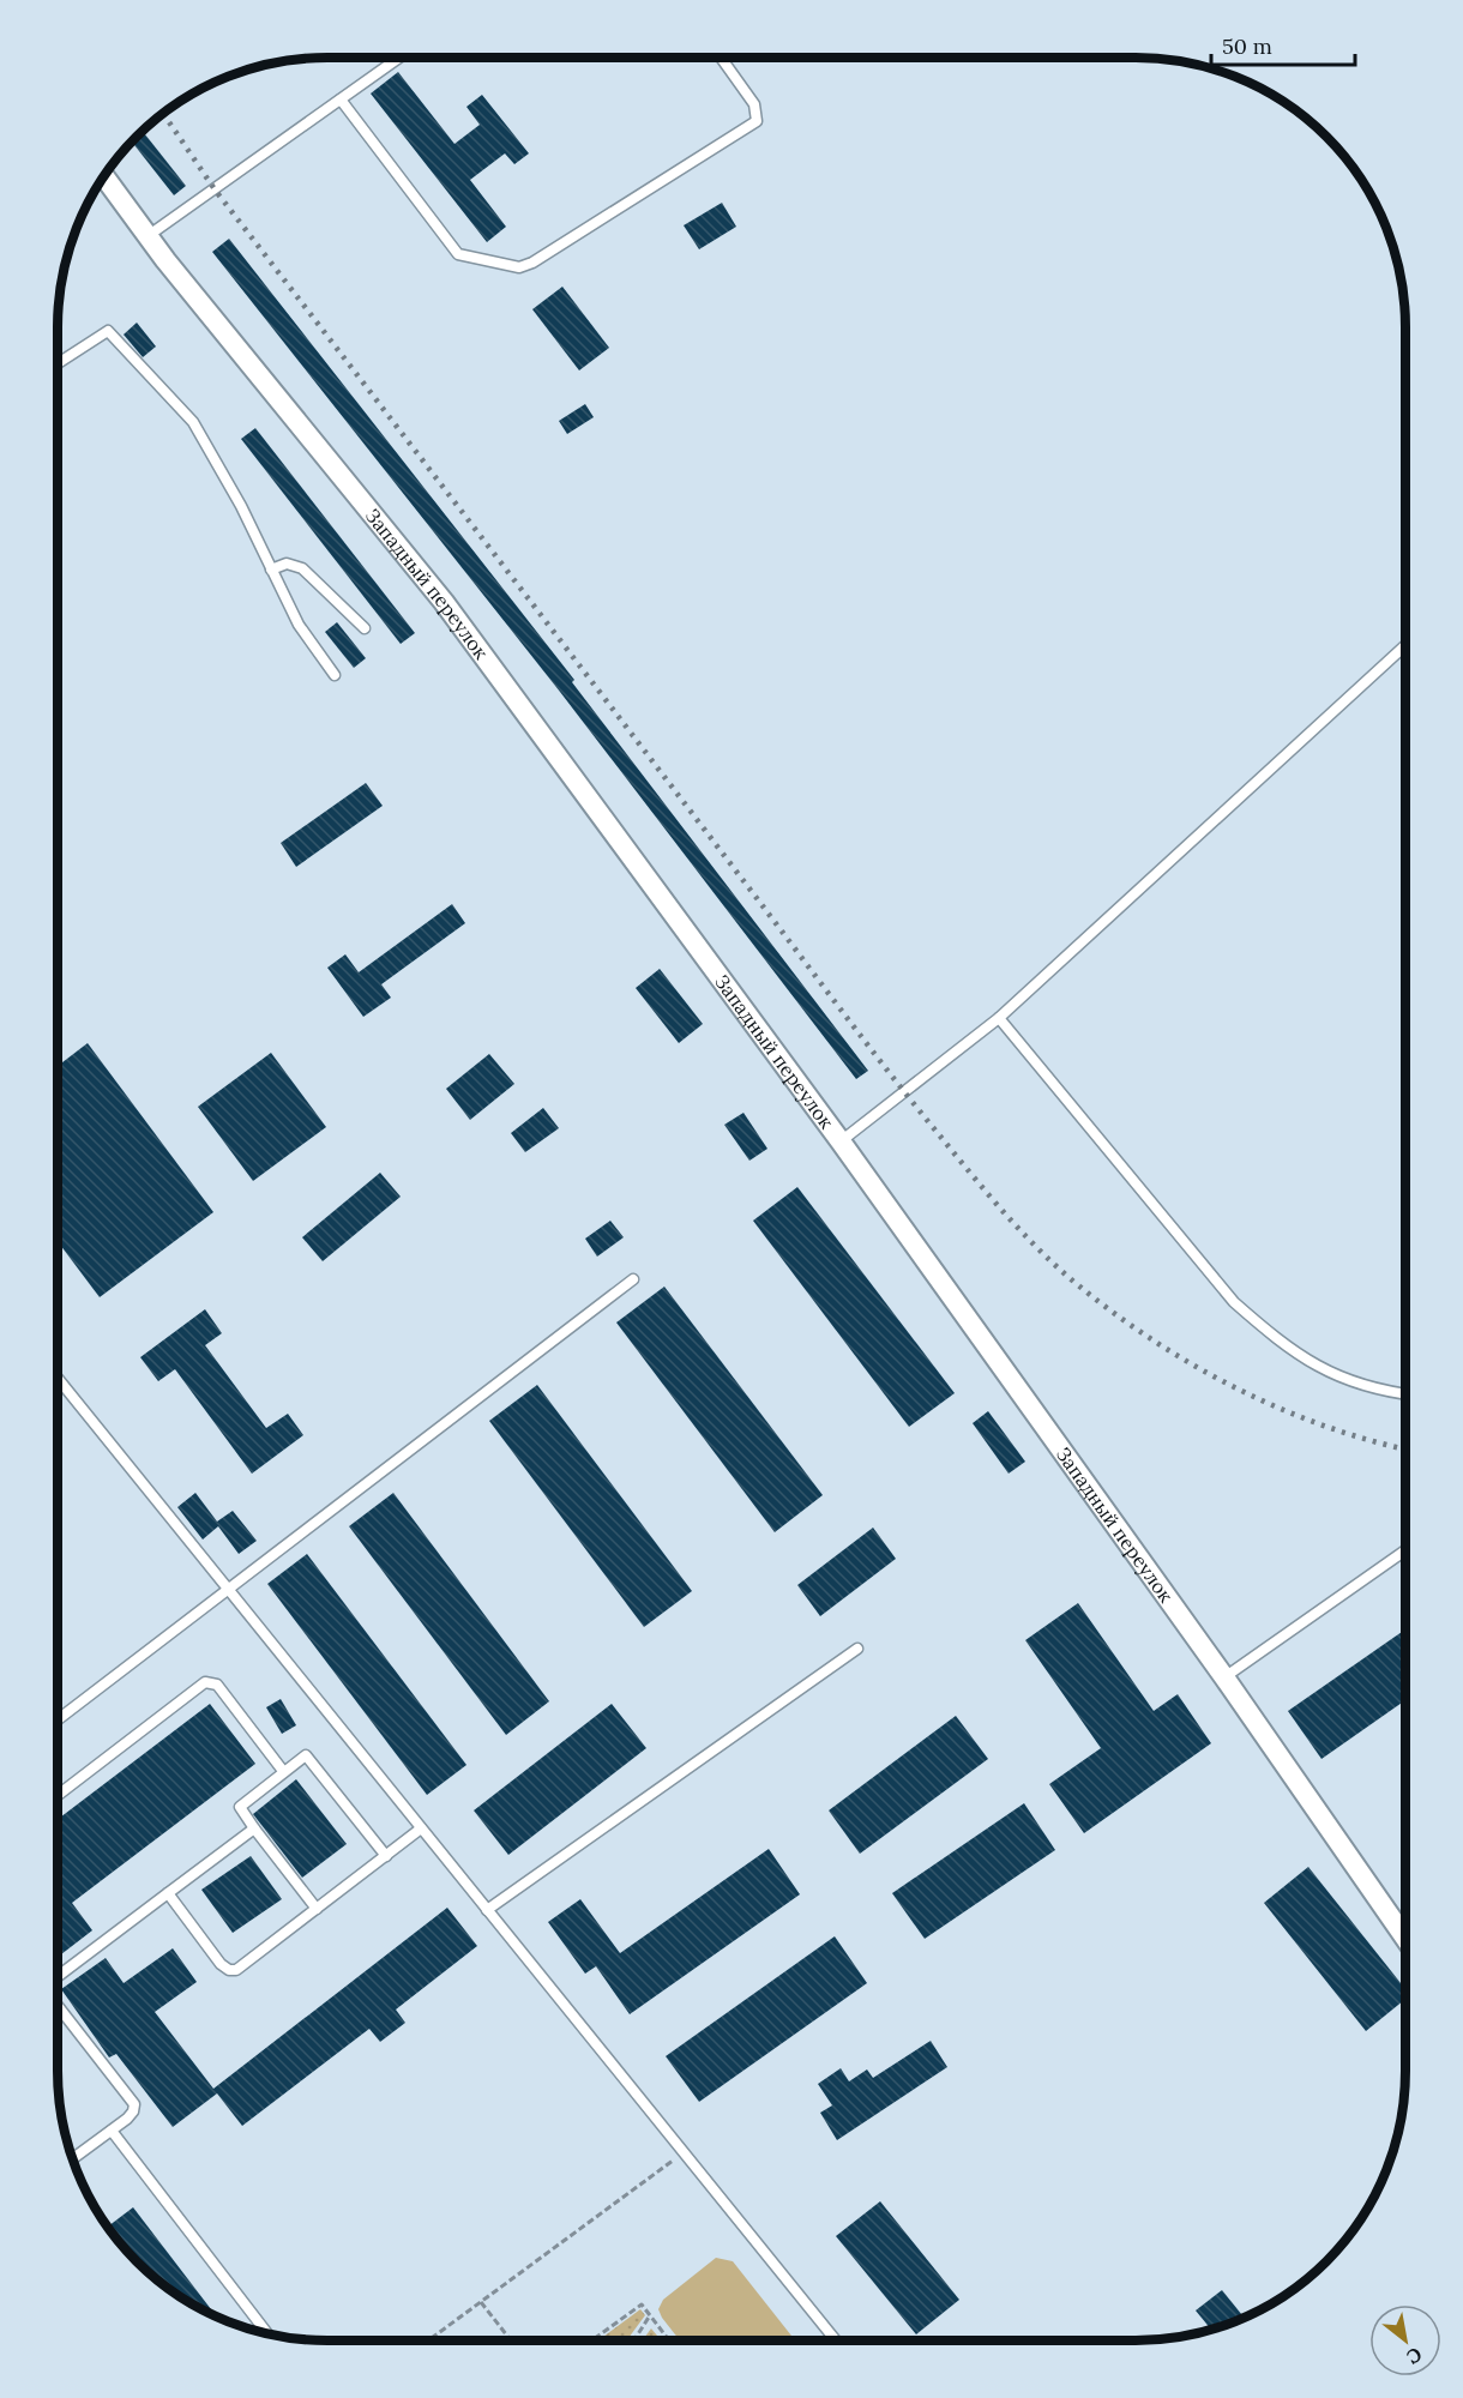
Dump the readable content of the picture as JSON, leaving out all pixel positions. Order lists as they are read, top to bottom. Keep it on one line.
{"streets":{"street":["Западный переулок"]},"scale_bar":"50 m","north":"bottom right"}
